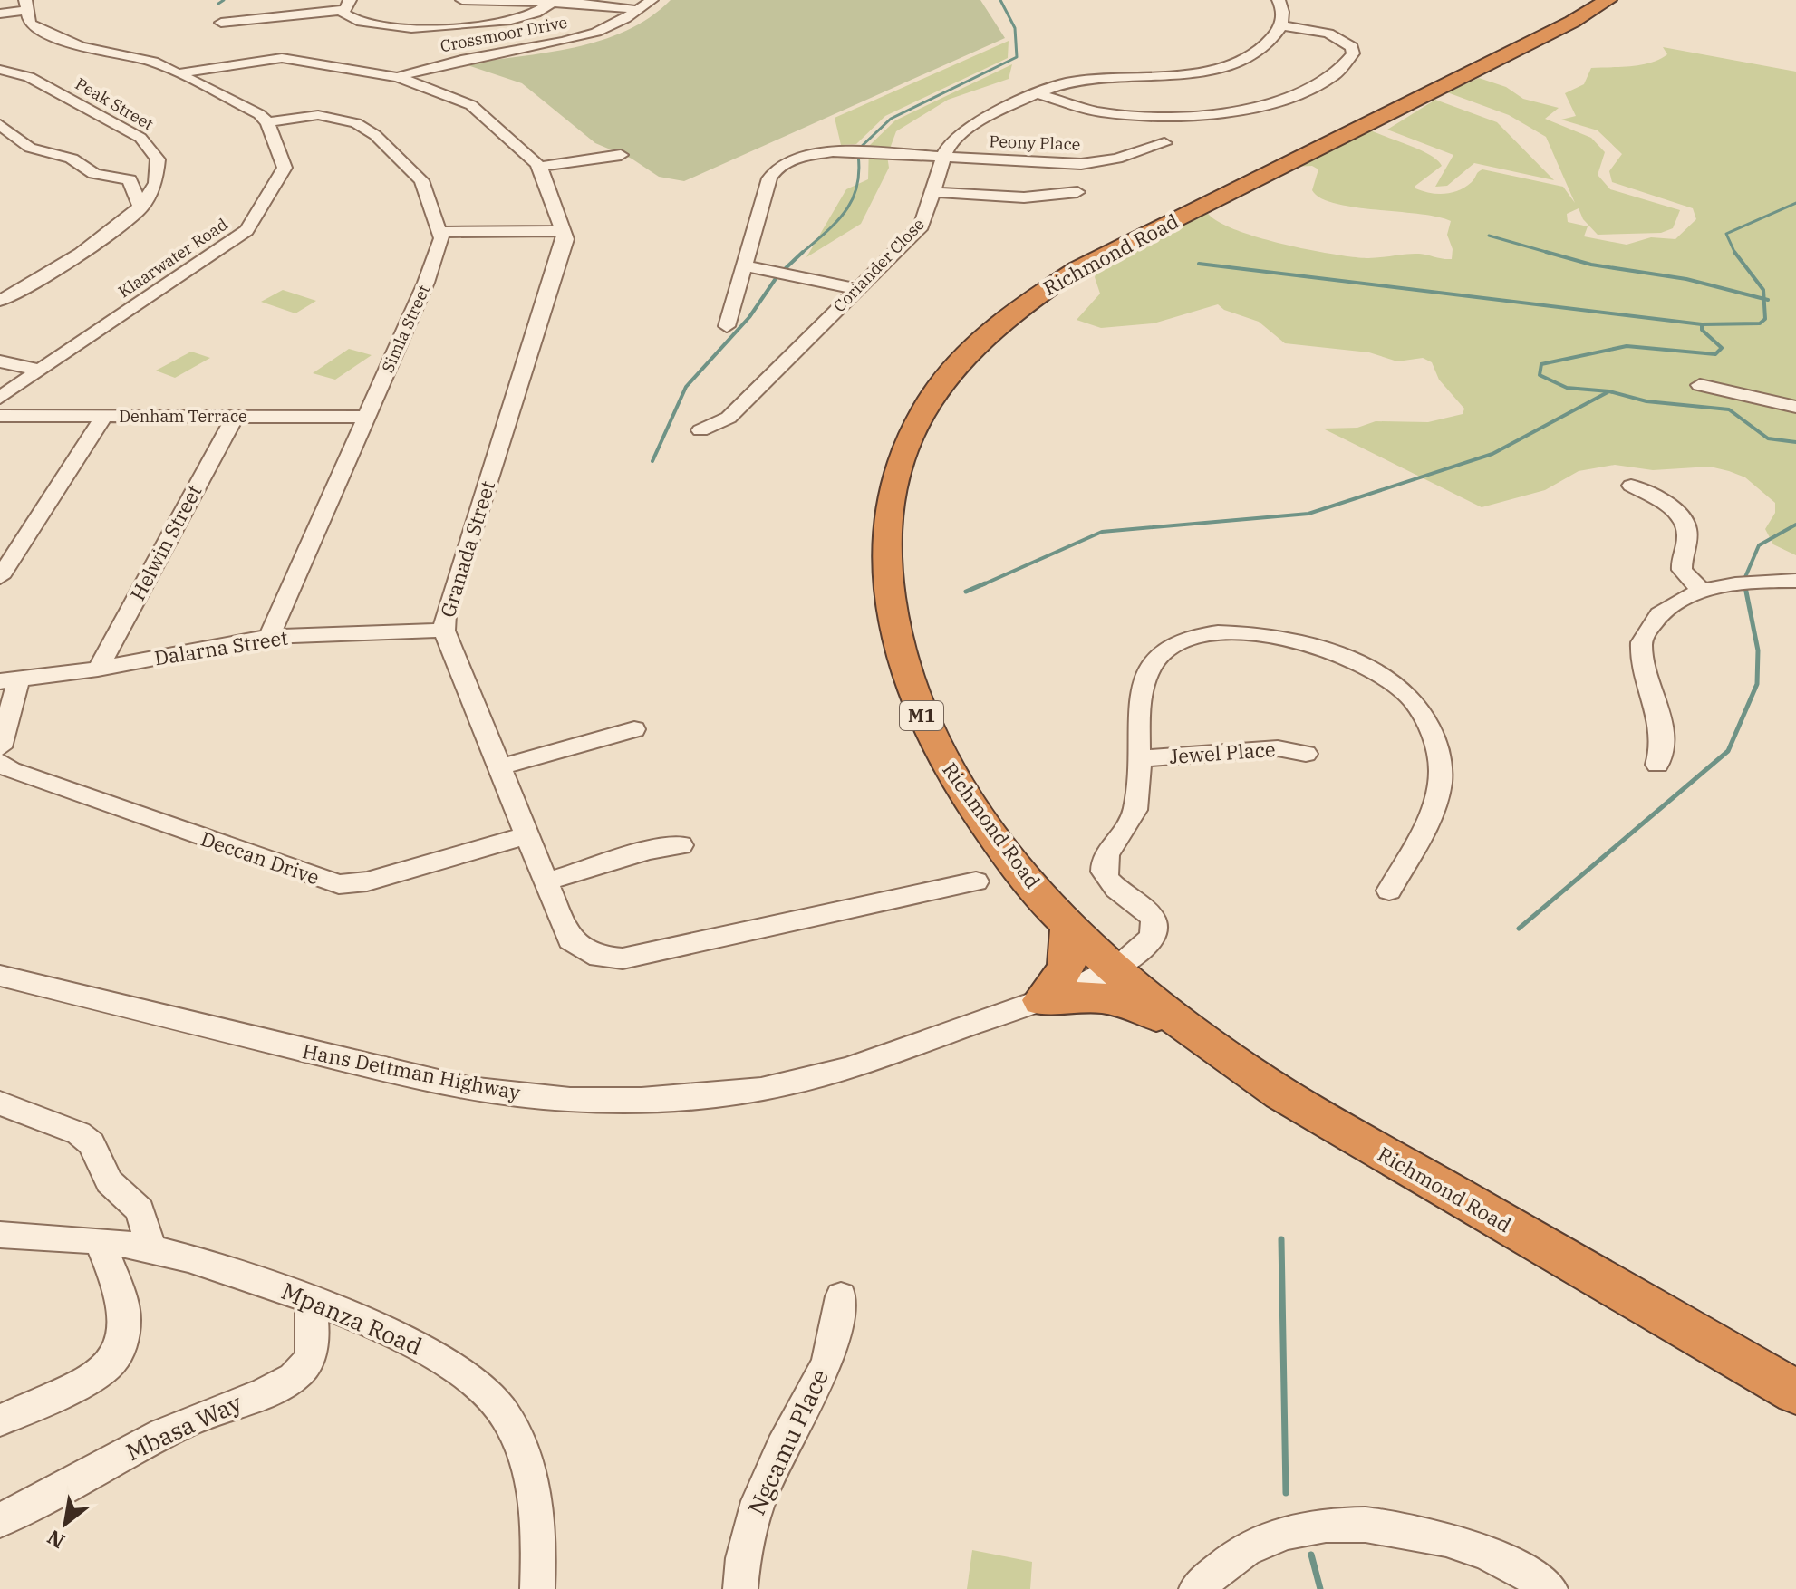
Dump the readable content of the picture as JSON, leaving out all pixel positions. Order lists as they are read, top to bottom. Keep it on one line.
{"streets":{"highway":["Richmond Road","M1"],"street":["Crossmoor Drive","Peak Street","Peony Place","Klaarwater Road","Coriander Close","Simla Street","Denham Terrace","Helwin Street","Granada Street","Dalarna Street","Jewel Place","Deccan Drive","Hans Dettman Highway","Mpanza Road","Mbasa Way","Ngcamu Place"]},"crossings":[["Peony Place","Coriander Close"],["Richmond Road","Hans Dettman Highway"],["Simla Street","Denham Terrace"],["Simla Street","Dalarna Street"],["Denham Terrace","Helwin Street"],["Helwin Street","Dalarna Street"],["Granada Street","Dalarna Street"],["Granada Street","Deccan Drive"],["Jewel Place","Hans Dettman Highway"],["Mpanza Road","Mbasa Way"]],"north":"bottom left"}
